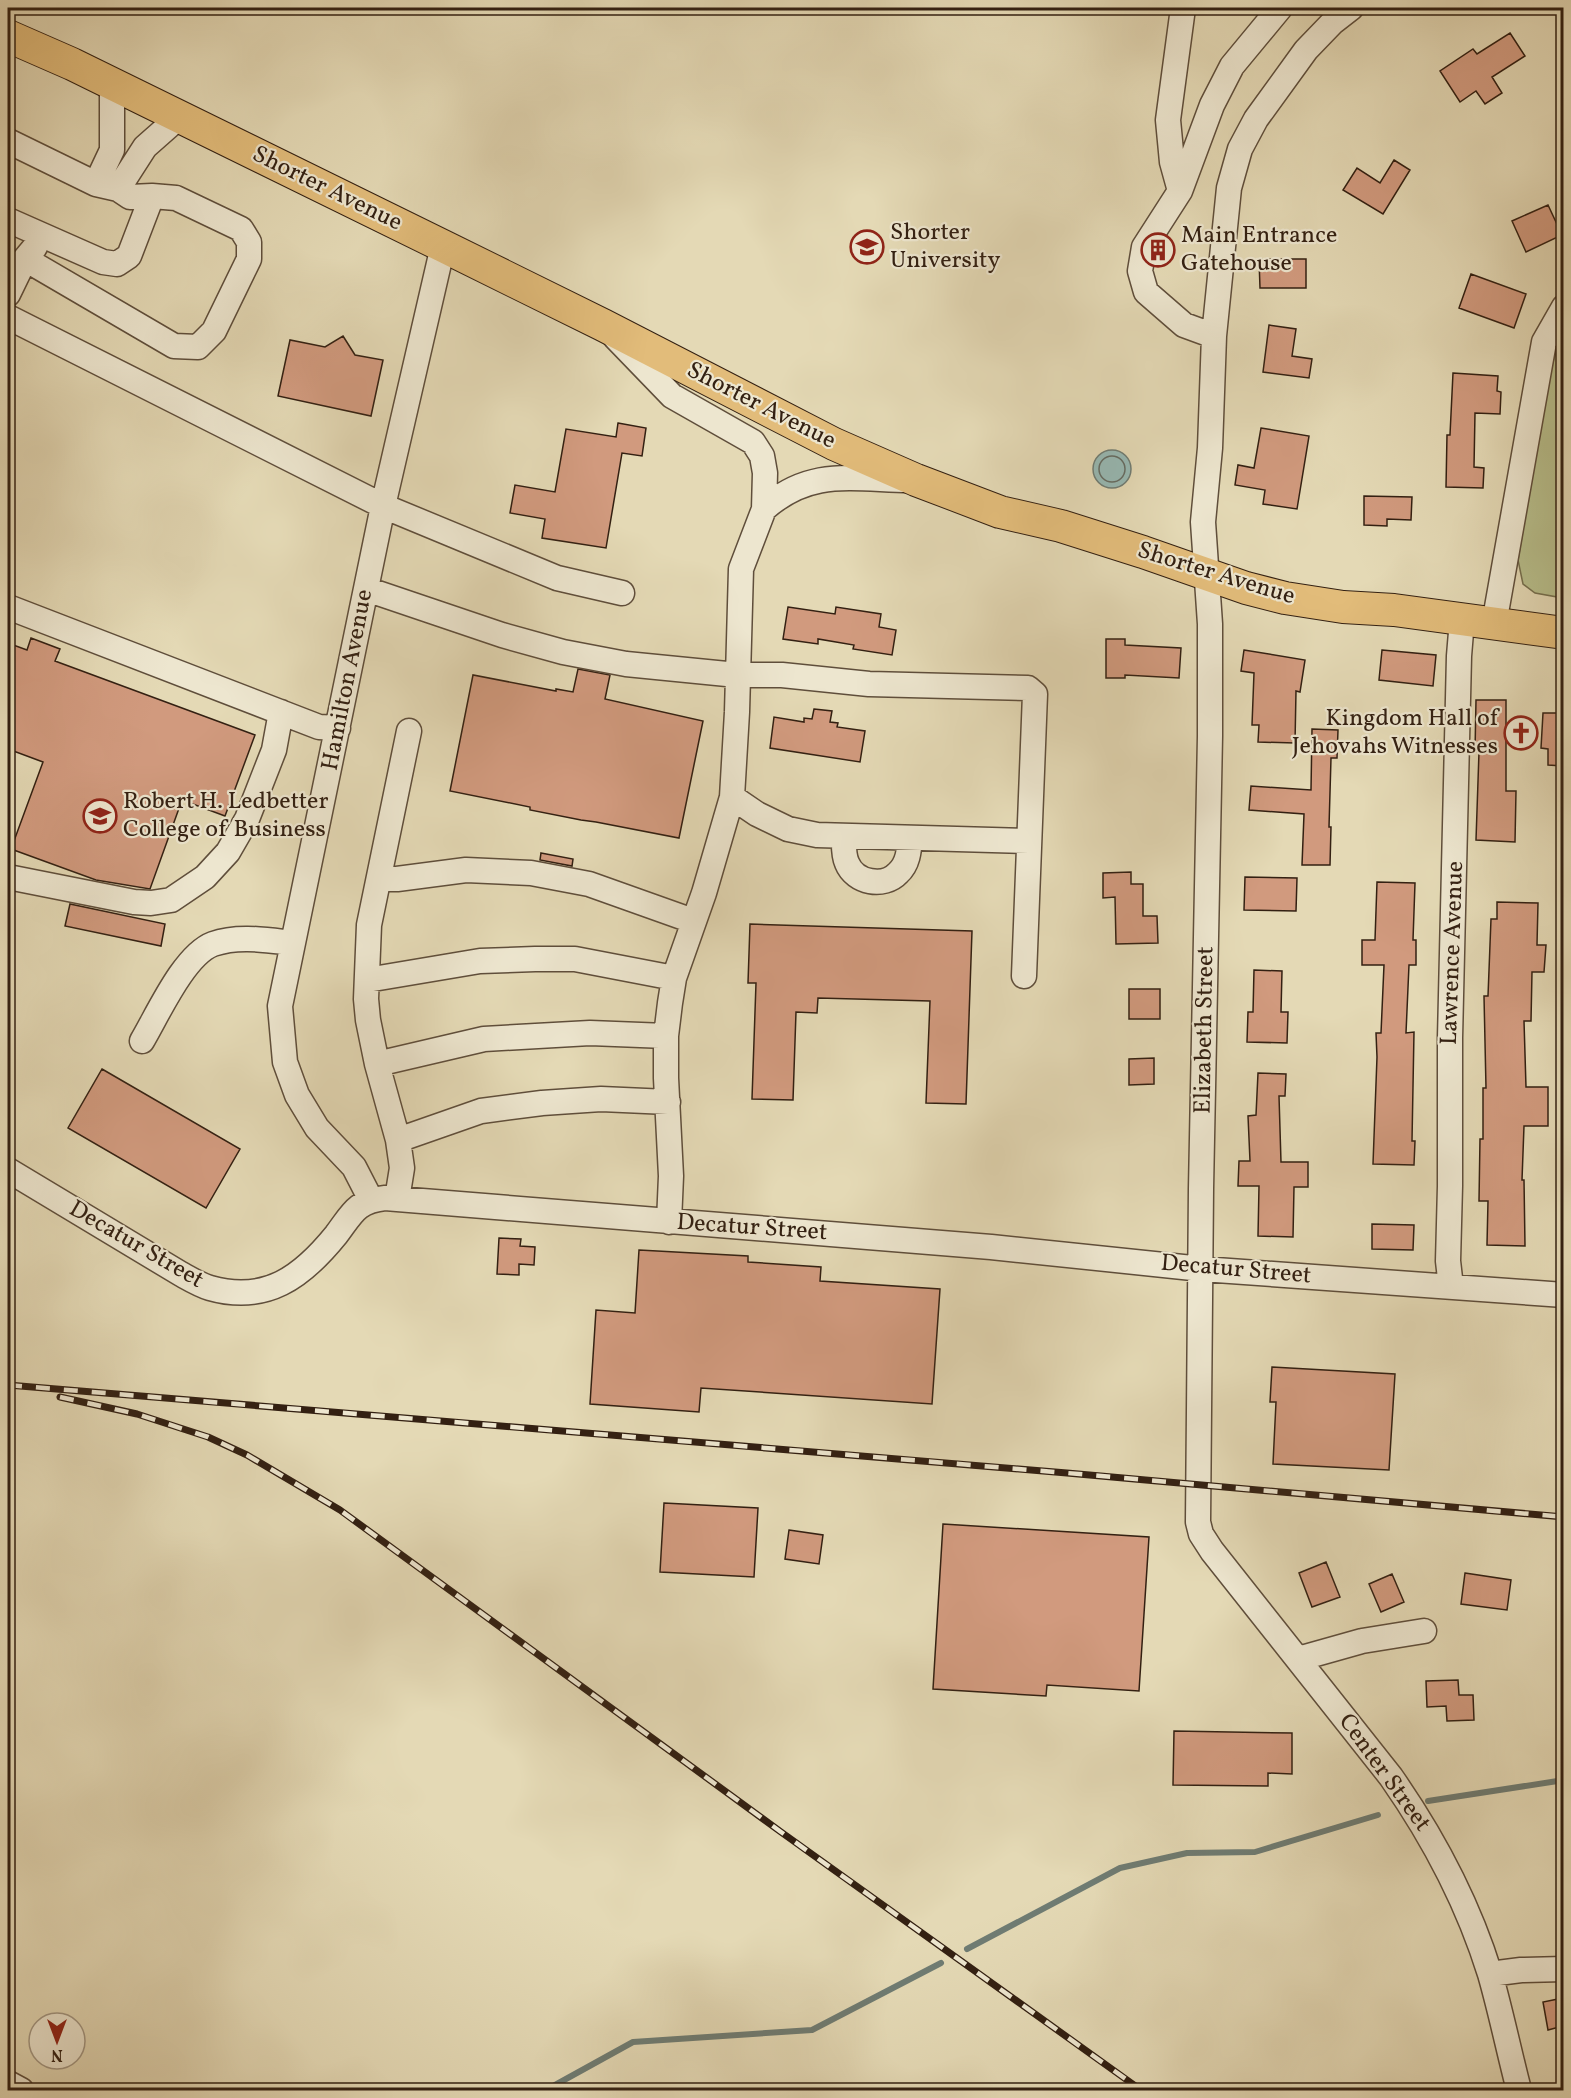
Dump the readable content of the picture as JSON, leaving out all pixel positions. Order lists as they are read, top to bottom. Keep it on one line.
{"streets":{"main road":["Shorter Avenue"],"street":["Hamilton Avenue","Lawrence Avenue","Elizabeth Street","Decatur Street","Center Street"]},"crossings":[["Shorter Avenue","Hamilton Avenue"],["Shorter Avenue","Lawrence Avenue"],["Shorter Avenue","Elizabeth Street"],["Hamilton Avenue","Decatur Street"],["Lawrence Avenue","Decatur Street"],["Elizabeth Street","Decatur Street"],["Elizabeth Street","Center Street"]],"places":{"school or university":["Shorter University","Robert H. Ledbetter College of Business"],"building":["Main Entrance Gatehouse"],"church":["Kingdom Hall of Jehovahs Witnesses"]},"north":"bottom"}
